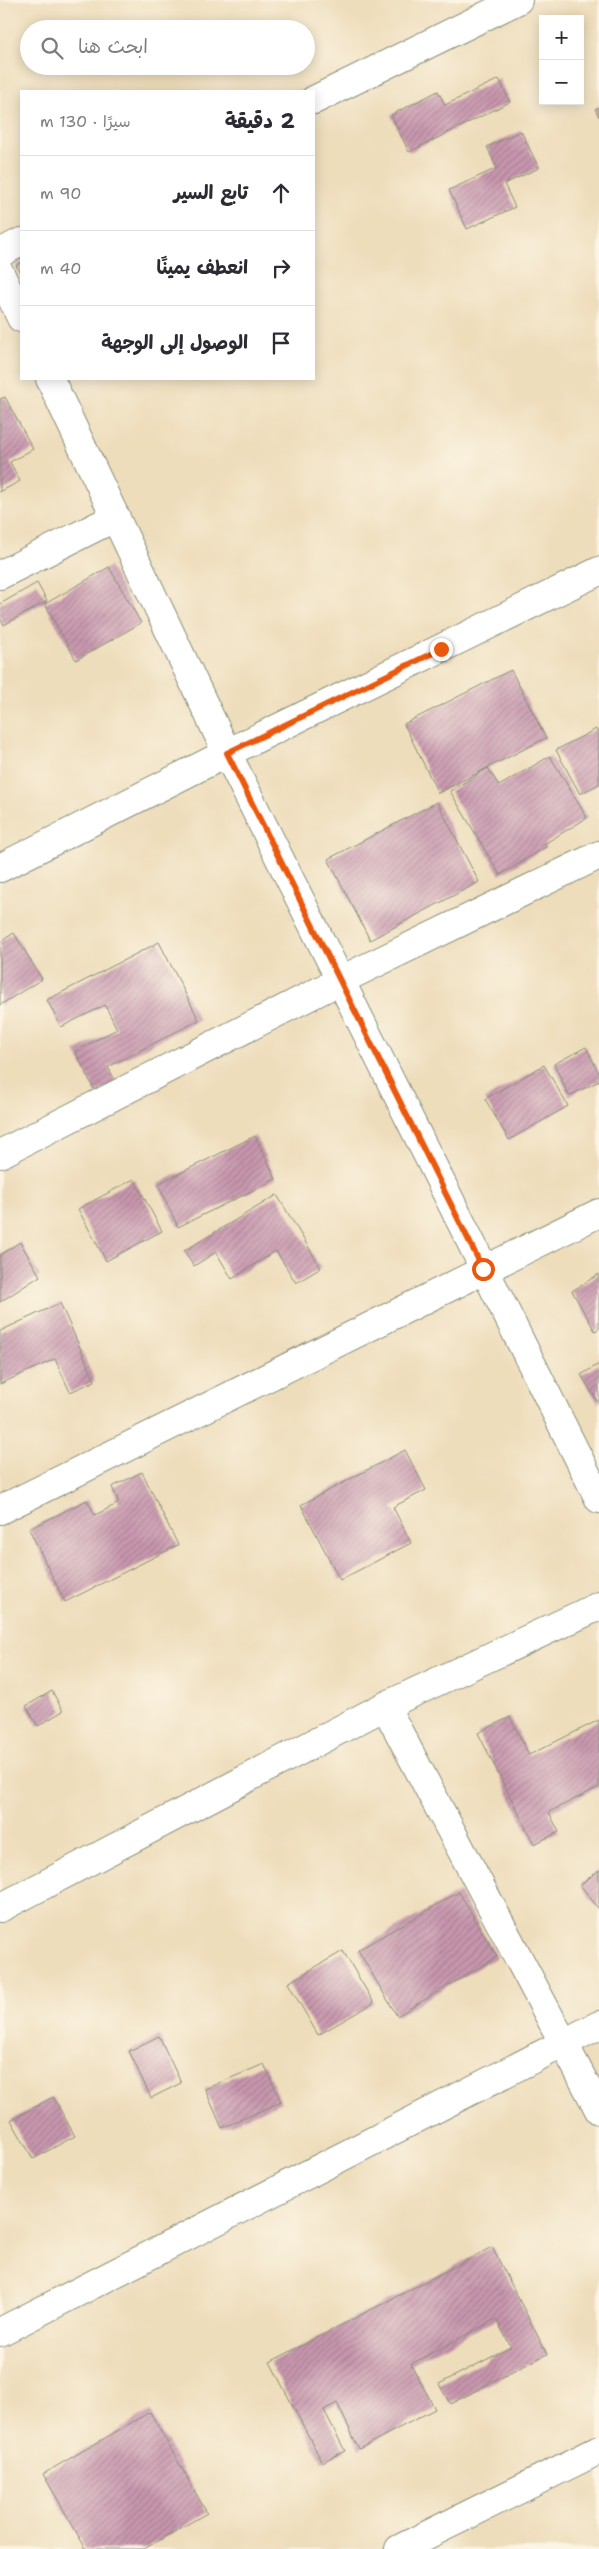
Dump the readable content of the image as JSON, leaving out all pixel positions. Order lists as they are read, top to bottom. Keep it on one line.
{"page":{"map_buttons":["+","−"],"search":"ابحث هنا","heading":["2 دقيقة","سيرًا · 130 m"],"list":[["تابع السير","90 m"],["انعطف يمينًا","40 m"],"الوصول إلى الوجهة"]}}
